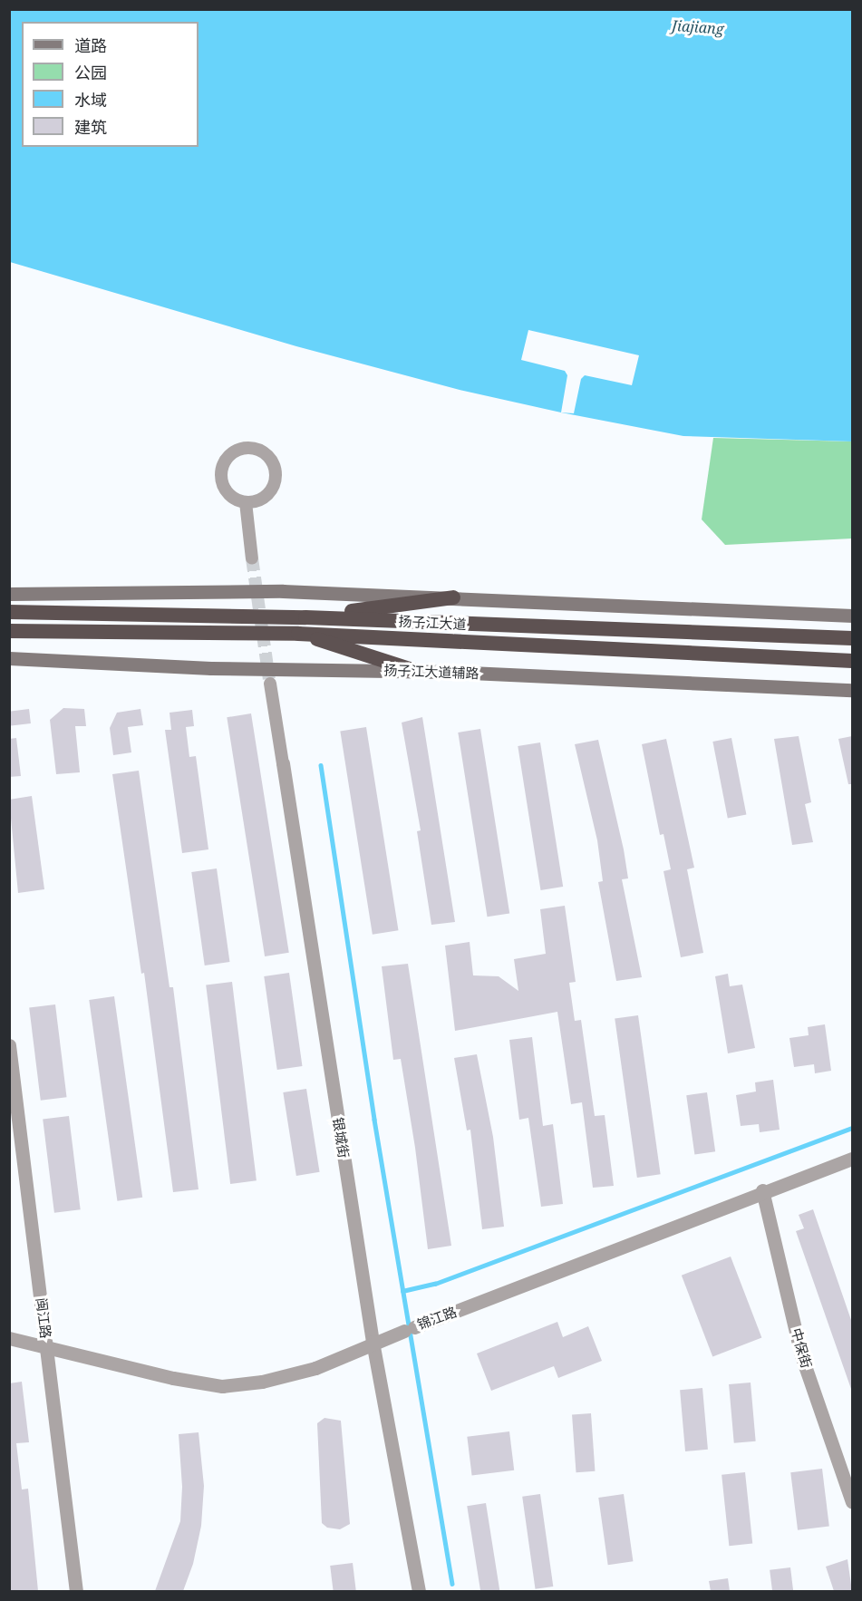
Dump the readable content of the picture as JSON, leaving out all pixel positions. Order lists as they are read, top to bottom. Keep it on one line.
{"streets":{"highway":["扬子江大道"],"main road":["扬子江大道辅路"],"street":["银城街","闽江路","锦江路","中保街"]},"crossings":[["银城街","锦江路"],["闽江路","锦江路"],["锦江路","中保街"]],"water":["Jiajiang"],"legend":["道路","公园","水域","建筑"]}
